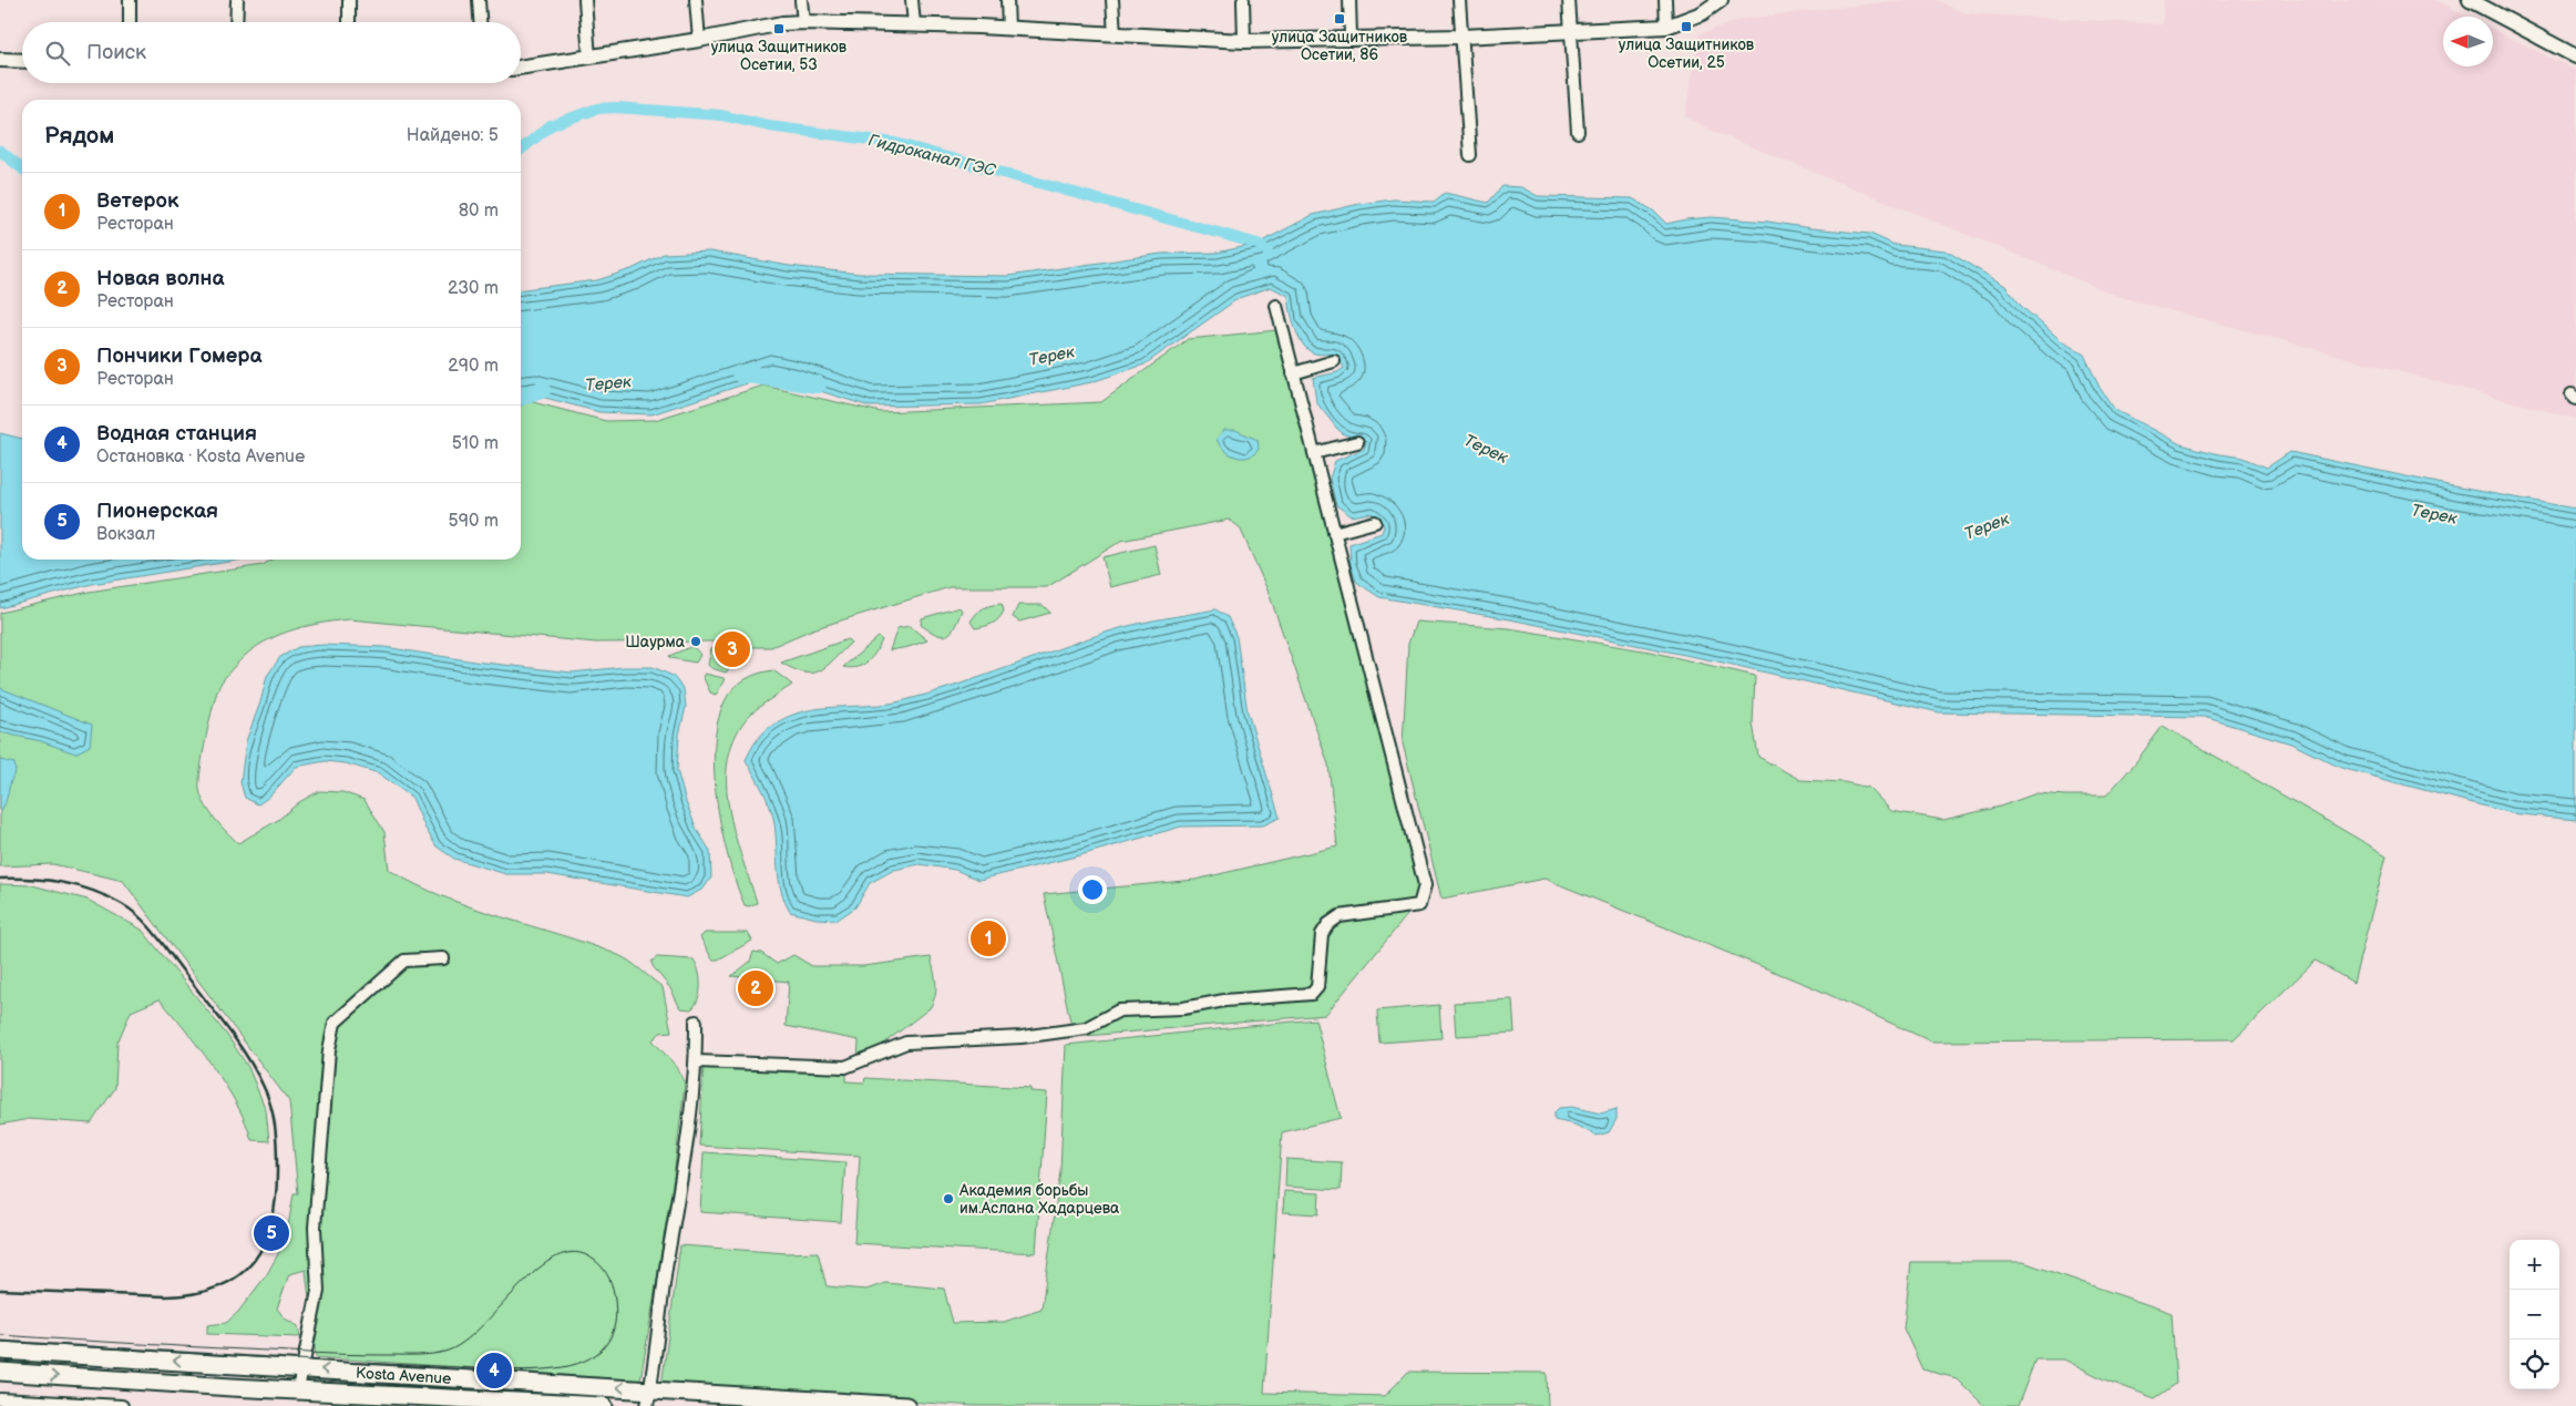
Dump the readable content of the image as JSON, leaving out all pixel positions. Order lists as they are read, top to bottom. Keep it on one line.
{"streets":{"main road":["Kosta Avenue"]},"water":["Гидроканал ГЭС","Терек"],"places":{"transit":["улица Защитников Осетии, 86","улица Защитников Осетии, 25","улица Защитников Осетии, 53"],"other":["Шаурма","Академия борьбы им.Аслана Хадарцева"]},"north":"left","page":{"search":"Поиск","heading":["Рядом","Найдено: 5"],"list":[{"mark":"1","name":"Ветерок","note":"Ресторан","value":"80 m"},{"mark":"2","name":"Новая волна","note":"Ресторан","value":"230 m"},{"mark":"3","name":"Пончики Гомера","note":"Ресторан","value":"290 m"},{"mark":"4","name":"Водная станция","note":"Остановка · Kosta Avenue","value":"510 m"},{"mark":"5","name":"Пионерская","note":"Вокзал","value":"590 m"}],"pins":["3","1","2","5","4"],"map_buttons":["+","−"]}}
